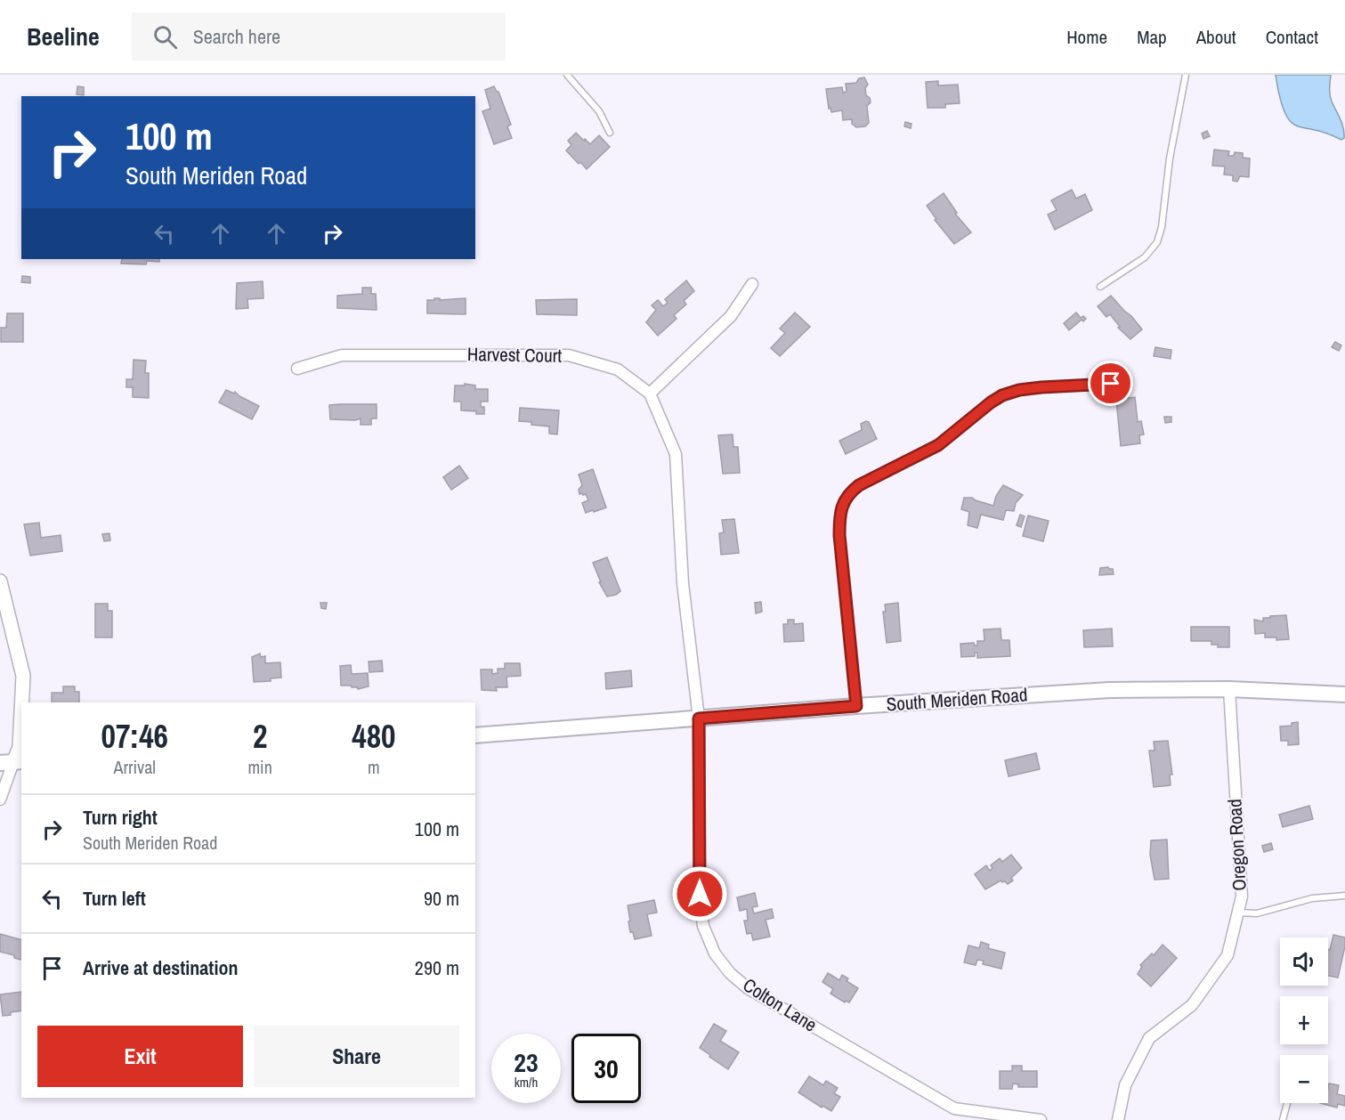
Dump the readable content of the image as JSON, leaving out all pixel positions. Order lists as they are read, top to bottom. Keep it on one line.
{"streets":{"main road":["South Meriden Road"],"street":["Harvest Court","Oregon Road","Colton Lane"]},"crossings":[["South Meriden Road","Oregon Road"],["South Meriden Road","Colton Lane"]],"page":{"header":"Beeline","search":"Search here","nav":["Home","Map","About","Contact"],"turn":["100 m","South Meriden Road"],"eta":["07:46","Arrival","2","min","480","m"],"list":[{"name":"Turn right","note":"South Meriden Road","value":"100 m"},{"name":"Turn left","value":"90 m"},{"name":"Arrive at destination","value":"290 m"}],"map_buttons":["+","−"],"buttons":["Exit","Share"],"speed":"23 km/h","limit":"30"}}
